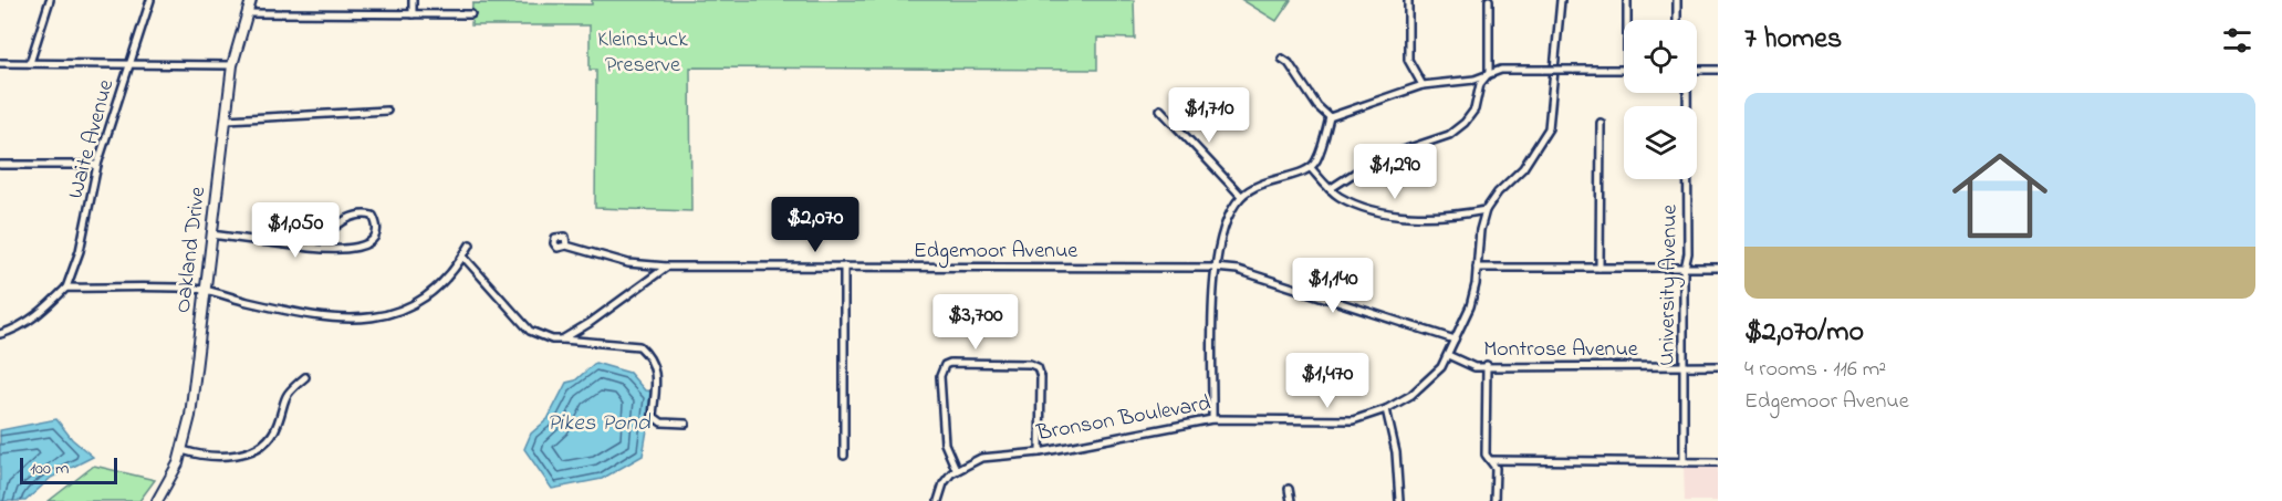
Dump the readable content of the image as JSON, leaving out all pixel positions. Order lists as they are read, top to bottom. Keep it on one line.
{"streets":{"main road":["Oakland Drive"],"street":["Waite Avenue","Edgemoor Avenue","University Avenue","Montrose Avenue","Bronson Boulevard"]},"crossings":[["Edgemoor Avenue","Bronson Boulevard"],["University Avenue","Montrose Avenue"],["Montrose Avenue","Bronson Boulevard"]],"water":["Pikes Pond"],"parks":["Kleinstuck Preserve"],"scale_bar":"100 m","page":{"heading":"7 homes","list":[{"name":"$2,070/mo","note":"4 rooms · 116 m² · Edgemoor Avenue"}],"price":["$1,710","$1,290","$2,070","$1,050","$1,140","$3,700","$1,470"],"scale":"100 m"}}
